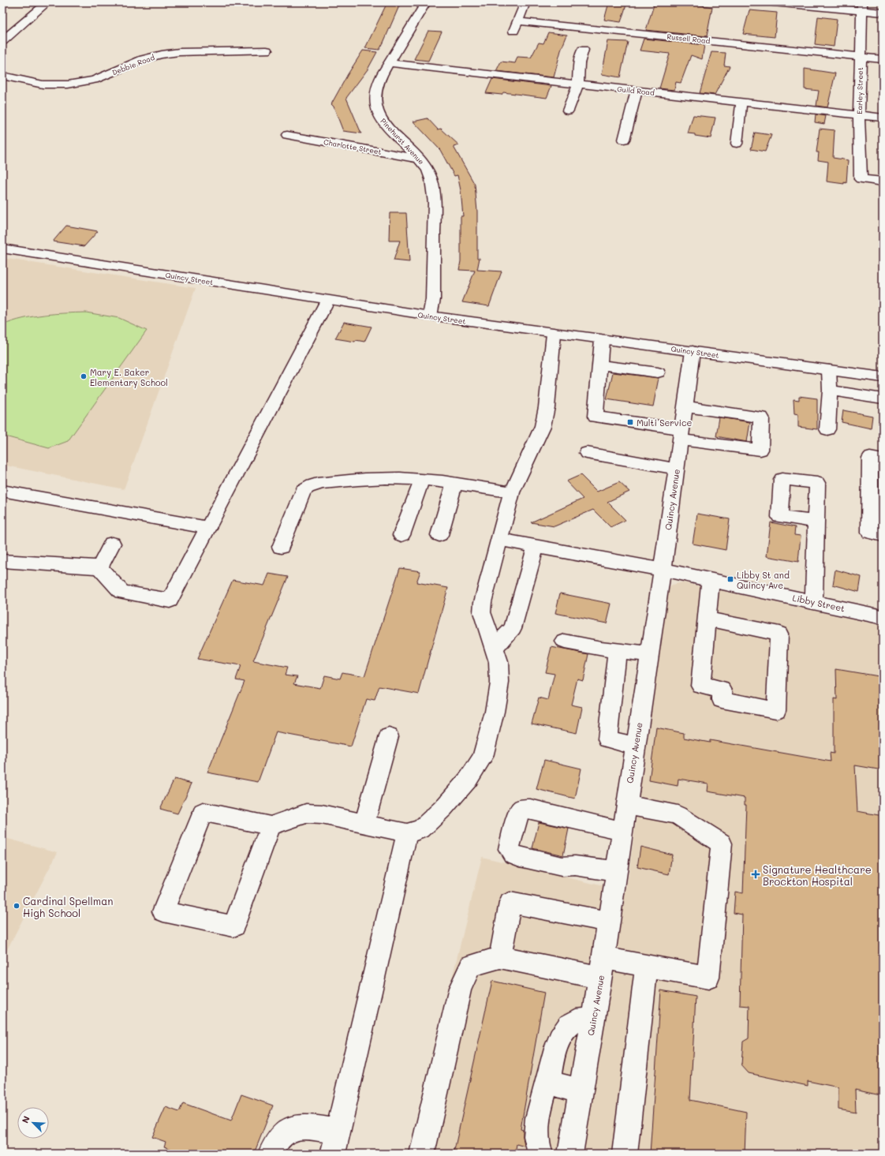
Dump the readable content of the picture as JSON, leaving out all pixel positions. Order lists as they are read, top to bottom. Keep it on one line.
{"streets":{"street":["Russell Road","Debbie Road","Guild Road","Earley Street","Pinehurst Avenue","Charlotte Street","Quincy Street","Quincy Avenue","Libby Street"]},"crossings":[["Russell Road","Earley Street"],["Guild Road","Earley Street"],["Guild Road","Pinehurst Avenue"],["Pinehurst Avenue","Charlotte Street"],["Pinehurst Avenue","Quincy Street"],["Quincy Street","Quincy Avenue"],["Quincy Avenue","Libby Street"]],"places":{"other":["Mary E. Baker Elementary School","Cardinal Spellman High School"],"transit":["Multi Service","Libby St and Quincy Ave"],"health":["Signature Healthcare Brockton Hospital"]},"north":"top left"}
